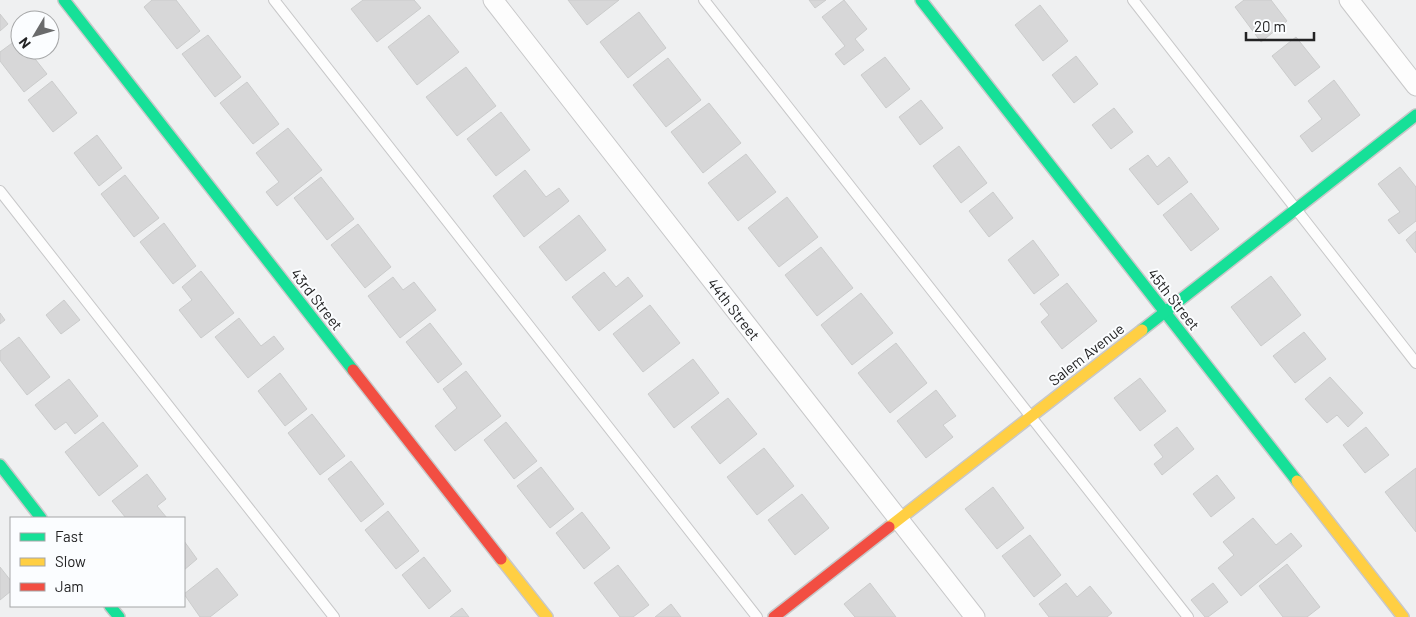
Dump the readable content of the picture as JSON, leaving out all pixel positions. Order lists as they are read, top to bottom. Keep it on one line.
{"streets":{"street":["43rd Street","45th Street","44th Street","Salem Avenue"]},"crossings":[["45th Street","Salem Avenue"],["44th Street","Salem Avenue"]],"legend":["Fast","Slow","Jam"],"scale_bar":"20 m","north":"bottom left"}
